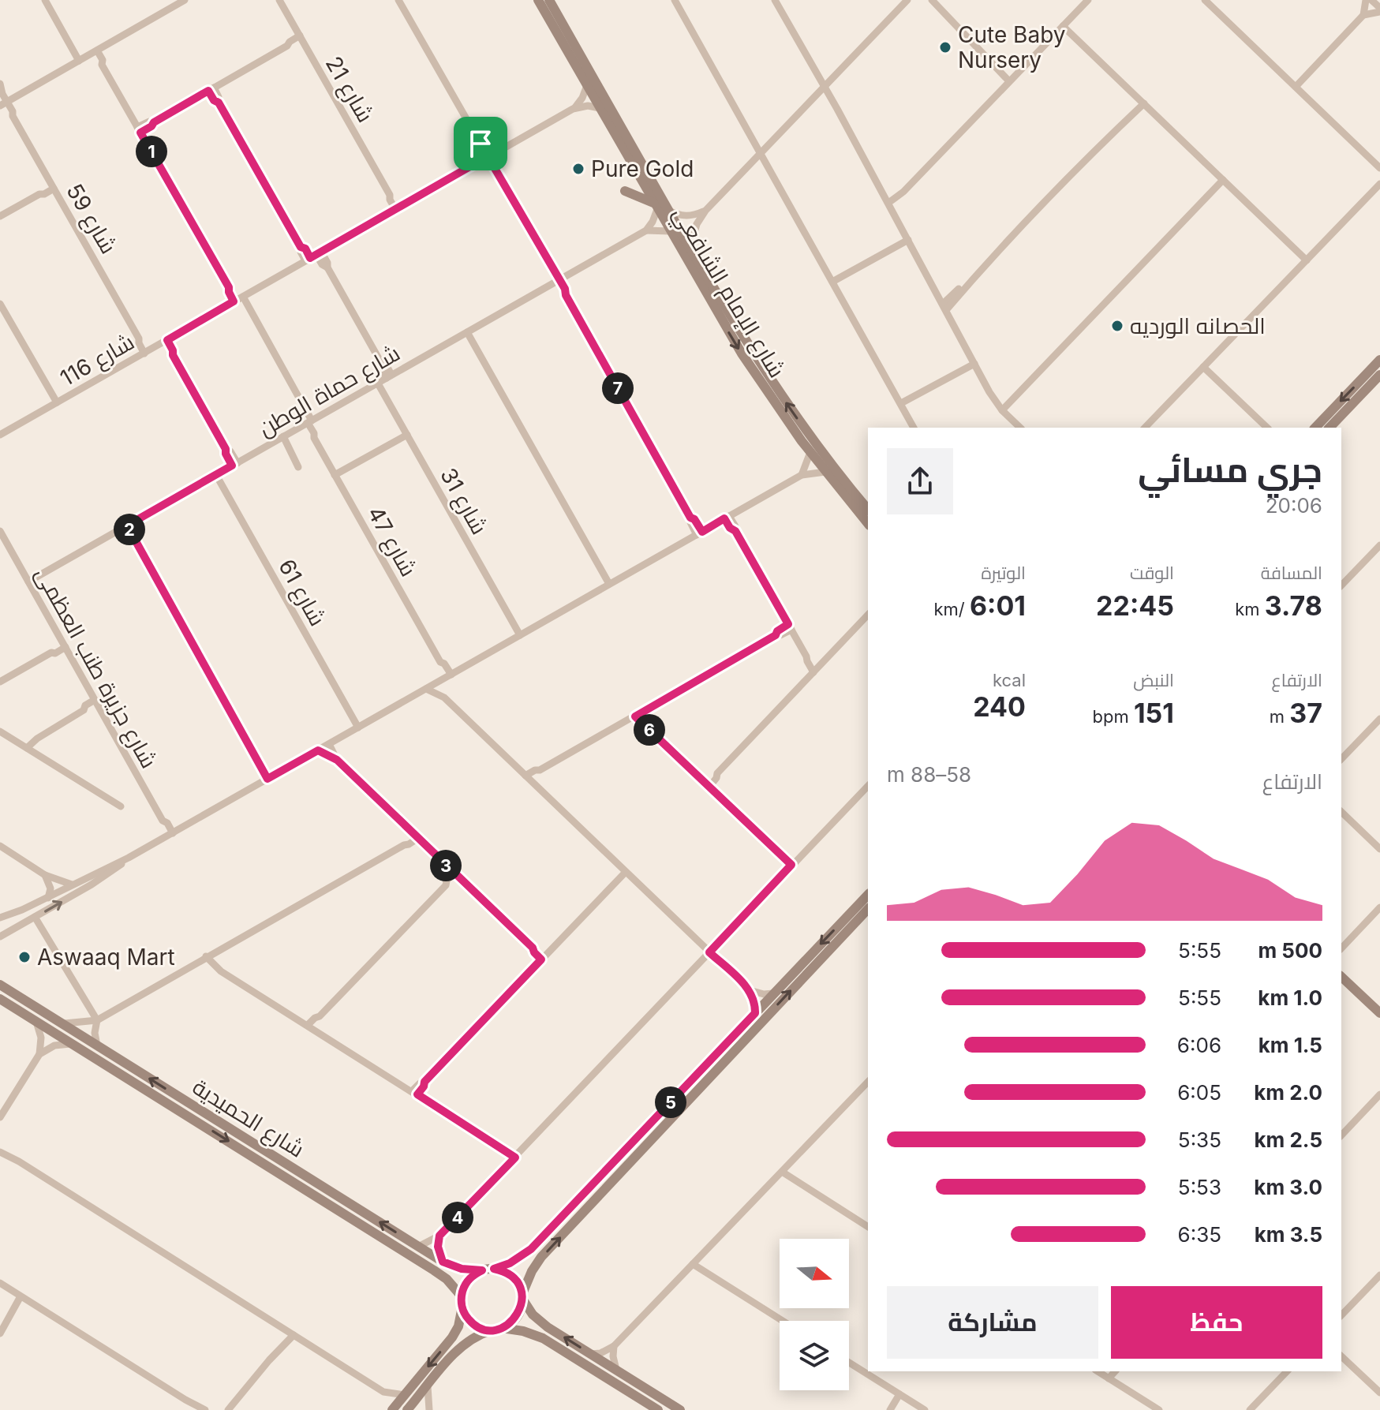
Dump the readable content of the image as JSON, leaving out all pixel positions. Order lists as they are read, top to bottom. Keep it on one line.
{"streets":{"street":["شارع 21","شارع 59","شارع الإمام الشافعي","شارع 116","شارع حماة الوطن","شارع 31","شارع 47","شارع 61","شارع جزيرة طنب العظمى","شارع الحميدية"]},"crossings":[["شارع 21","شارع 116"],["شارع 59","شارع 116"],["شارع الإمام الشافعي","شارع 116"],["شارع 116","شارع 47"],["شارع حماة الوطن","شارع 31"],["شارع حماة الوطن","شارع 47"],["شارع حماة الوطن","شارع 61"],["شارع حماة الوطن","شارع جزيرة طنب العظمى"]],"places":["Cute Baby Nursery","Pure Gold","الحصانه الورديه","Aswaaq Mart"],"north":"right","page":{"pins":["1","7","2","6","3","5","4"],"heading":["جري مسائي","20:06"],"stats":[["المسافة","3.78 km"],["الوقت","22:45"],["الوتيرة","6:01 /km"],["الارتفاع","37 m"],["النبض","151 bpm"],["kcal","240"]],"chart":["الارتفاع","58–88 m"],"list":[{"name":"500 m","note":"5:55"},{"name":"1.0 km","note":"5:55"},{"name":"1.5 km","note":"6:06"},{"name":"2.0 km","note":"6:05"},{"name":"2.5 km","note":"5:35"},{"name":"3.0 km","note":"5:53"},{"name":"3.5 km","note":"6:35"}],"buttons":["حفظ","مشاركة"]}}
